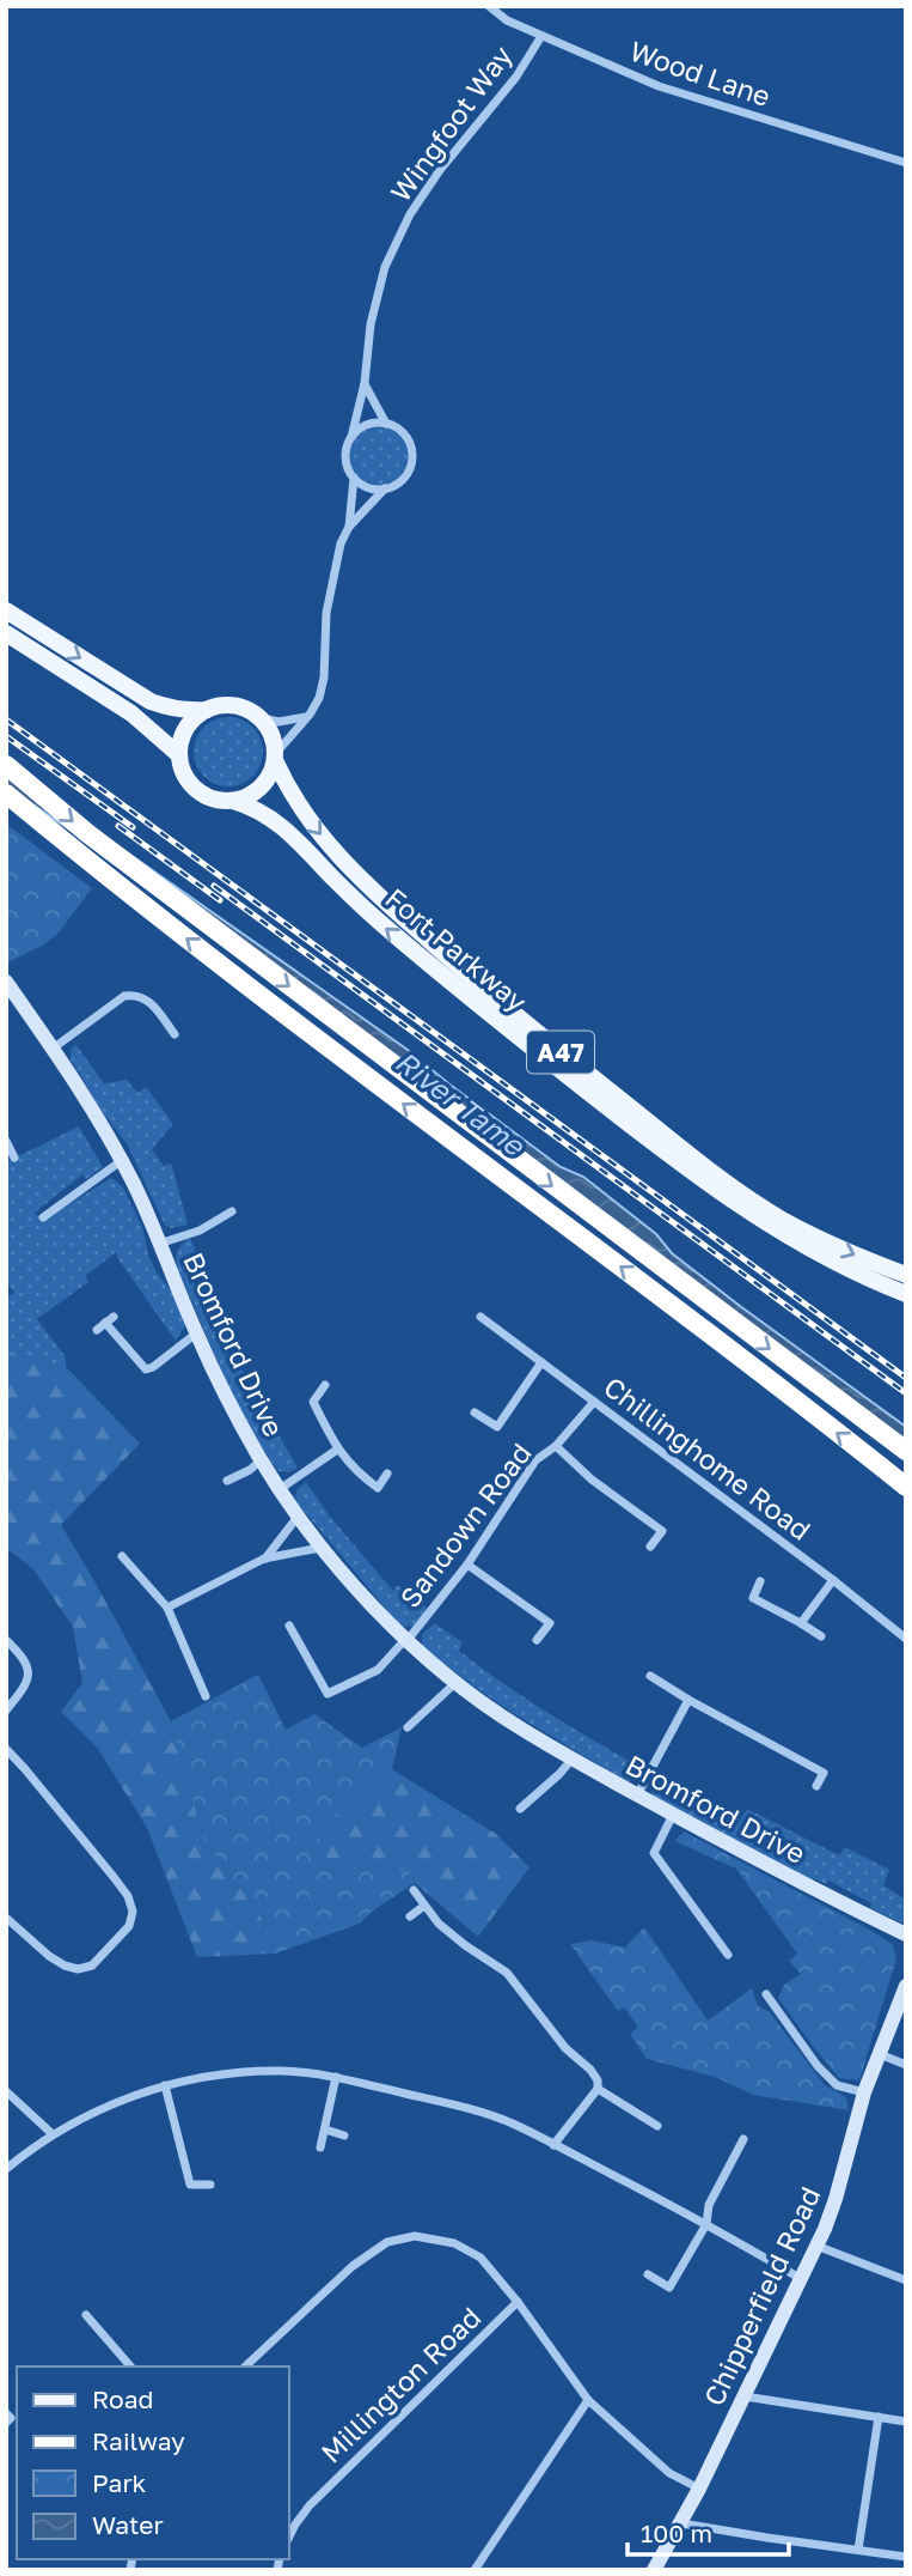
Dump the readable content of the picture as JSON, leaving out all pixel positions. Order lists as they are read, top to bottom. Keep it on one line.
{"streets":{"main road":["Fort Parkway","A47"],"street":["Wood Lane","Wingfoot Way","Bromford Drive","Chillinghome Road","Sandown Road","Chipperfield Road","Millington Road"]},"crossings":[["Wood Lane","Wingfoot Way"],["Bromford Drive","Sandown Road"],["Chillinghome Road","Sandown Road"]],"water":["River Tame"],"legend":["Road","Railway","Park","Water"],"scale_bar":"100 m"}
